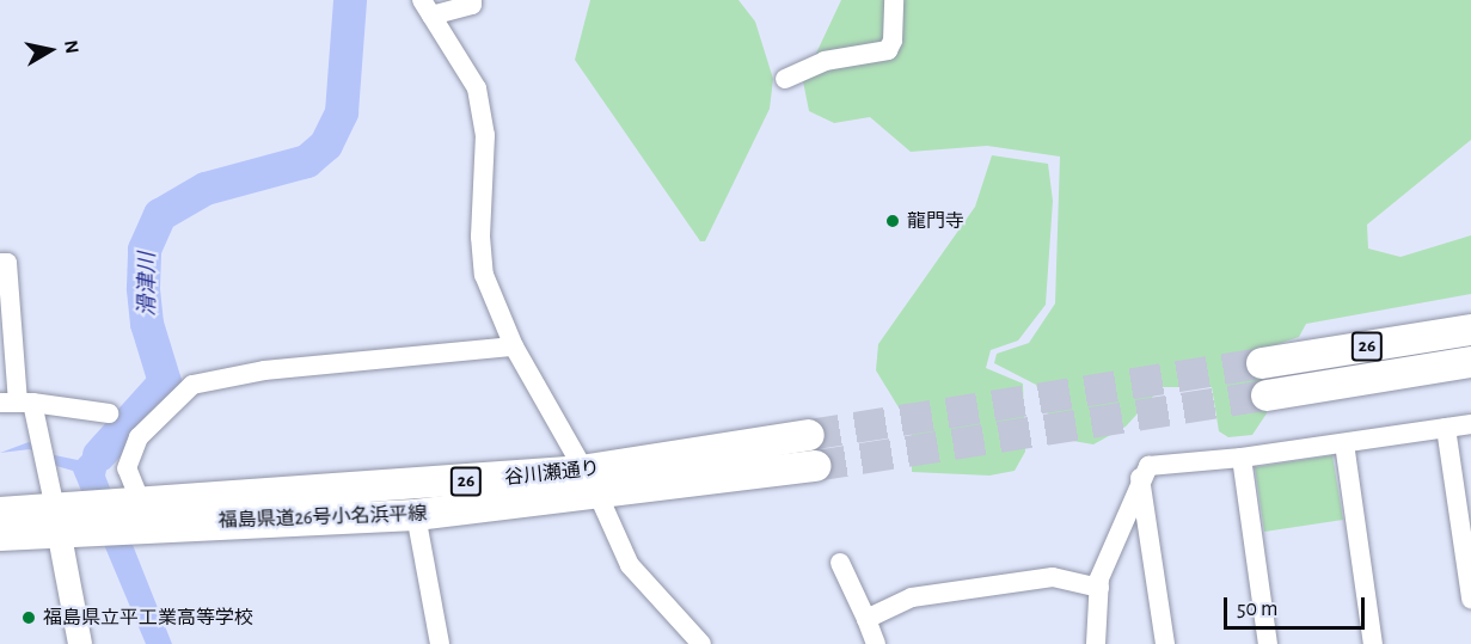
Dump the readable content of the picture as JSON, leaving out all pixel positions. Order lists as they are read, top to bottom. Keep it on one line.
{"streets":{"main road":["26","谷川瀬通り","福島県道26号小名浜平線"]},"crossings":[["26","福島県道26号小名浜平線"],["谷川瀬通り","福島県道26号小名浜平線"]],"water":["滑津川"],"places":["龍門寺","福島県立平工業高等学校"],"scale_bar":"50 m","north":"right"}
